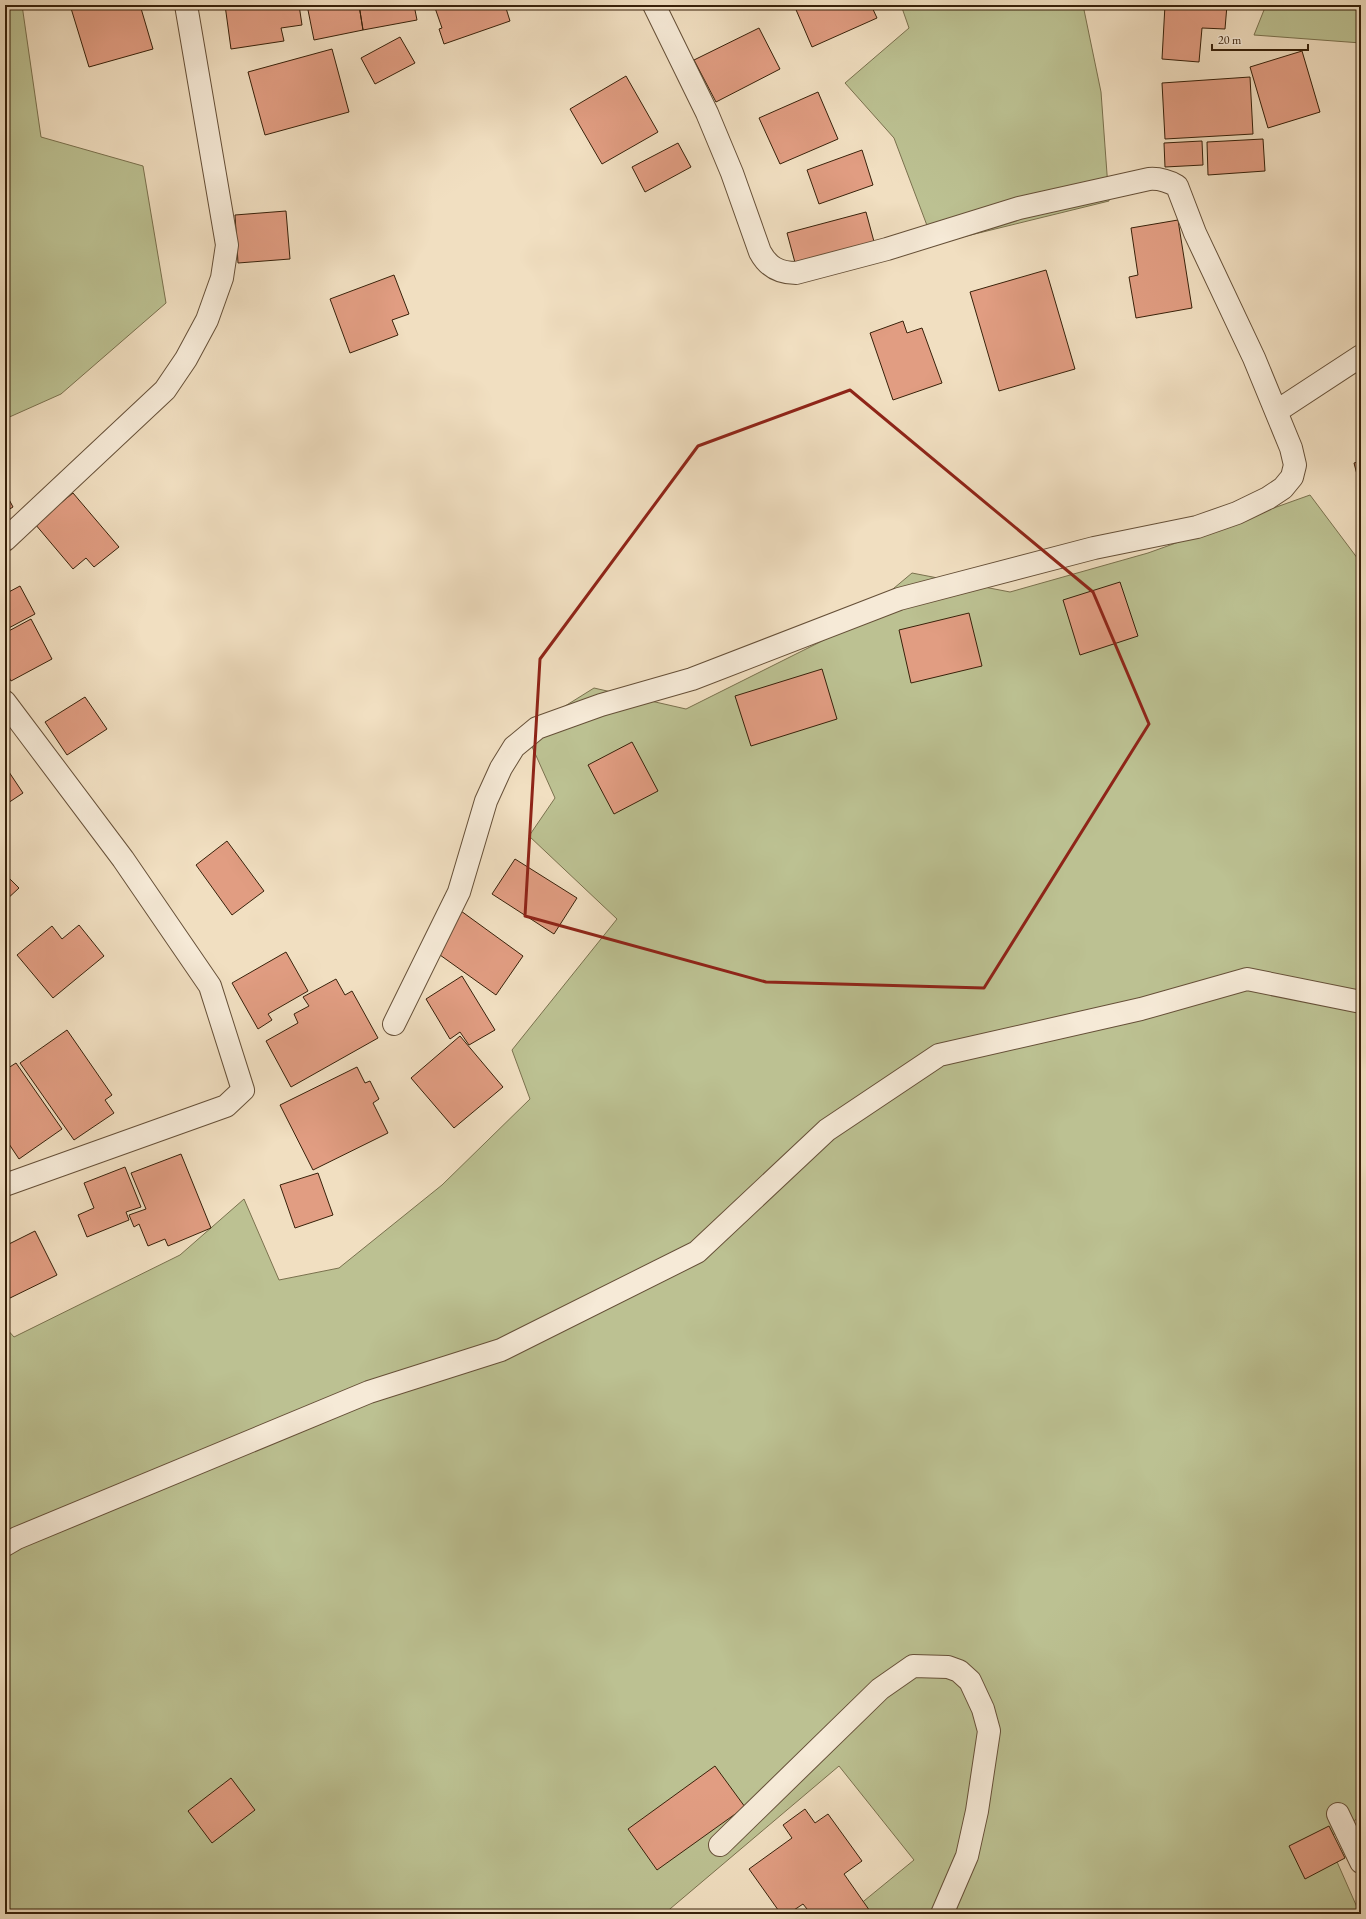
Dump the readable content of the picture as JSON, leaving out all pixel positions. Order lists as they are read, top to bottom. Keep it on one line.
{"scale_bar":"20 m"}
